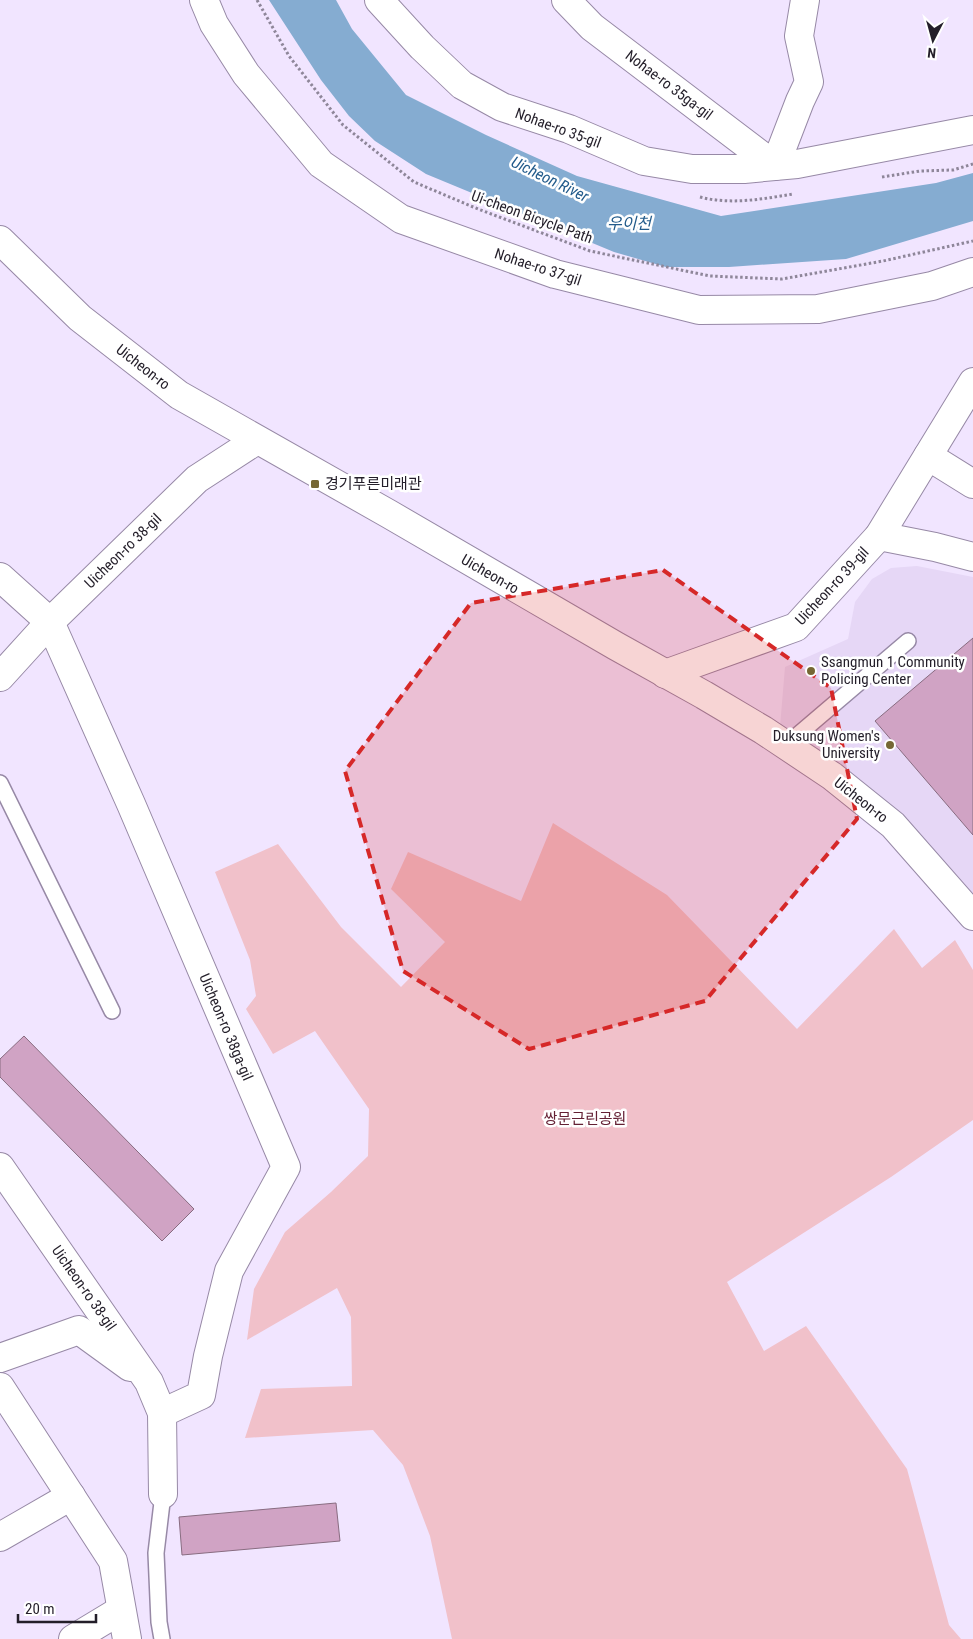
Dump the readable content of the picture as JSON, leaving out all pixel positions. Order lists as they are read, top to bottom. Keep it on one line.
{"streets":{"street":["Nohae-ro 35ga-gil","Nohae-ro 35-gil","Nohae-ro 37-gil","Uicheon-ro","Uicheon-ro 38-gil","Uicheon-ro 39-gil","Uicheon-ro 38ga-gil"],"path":["Ui-cheon Bicycle Path"]},"crossings":[["Nohae-ro 35ga-gil","Nohae-ro 35-gil"],["Uicheon-ro","Uicheon-ro 38-gil"],["Uicheon-ro","Uicheon-ro 39-gil"],["Uicheon-ro 38-gil","Uicheon-ro 38ga-gil"]],"water":["Uicheon River","우이천"],"parks":["쌍문근린공원"],"places":{"transit":["경기푸른미래관"],"other":["Ssangmun 1 Community Policing Center","Duksung Women's University"]},"scale_bar":"20 m","north":"bottom"}
